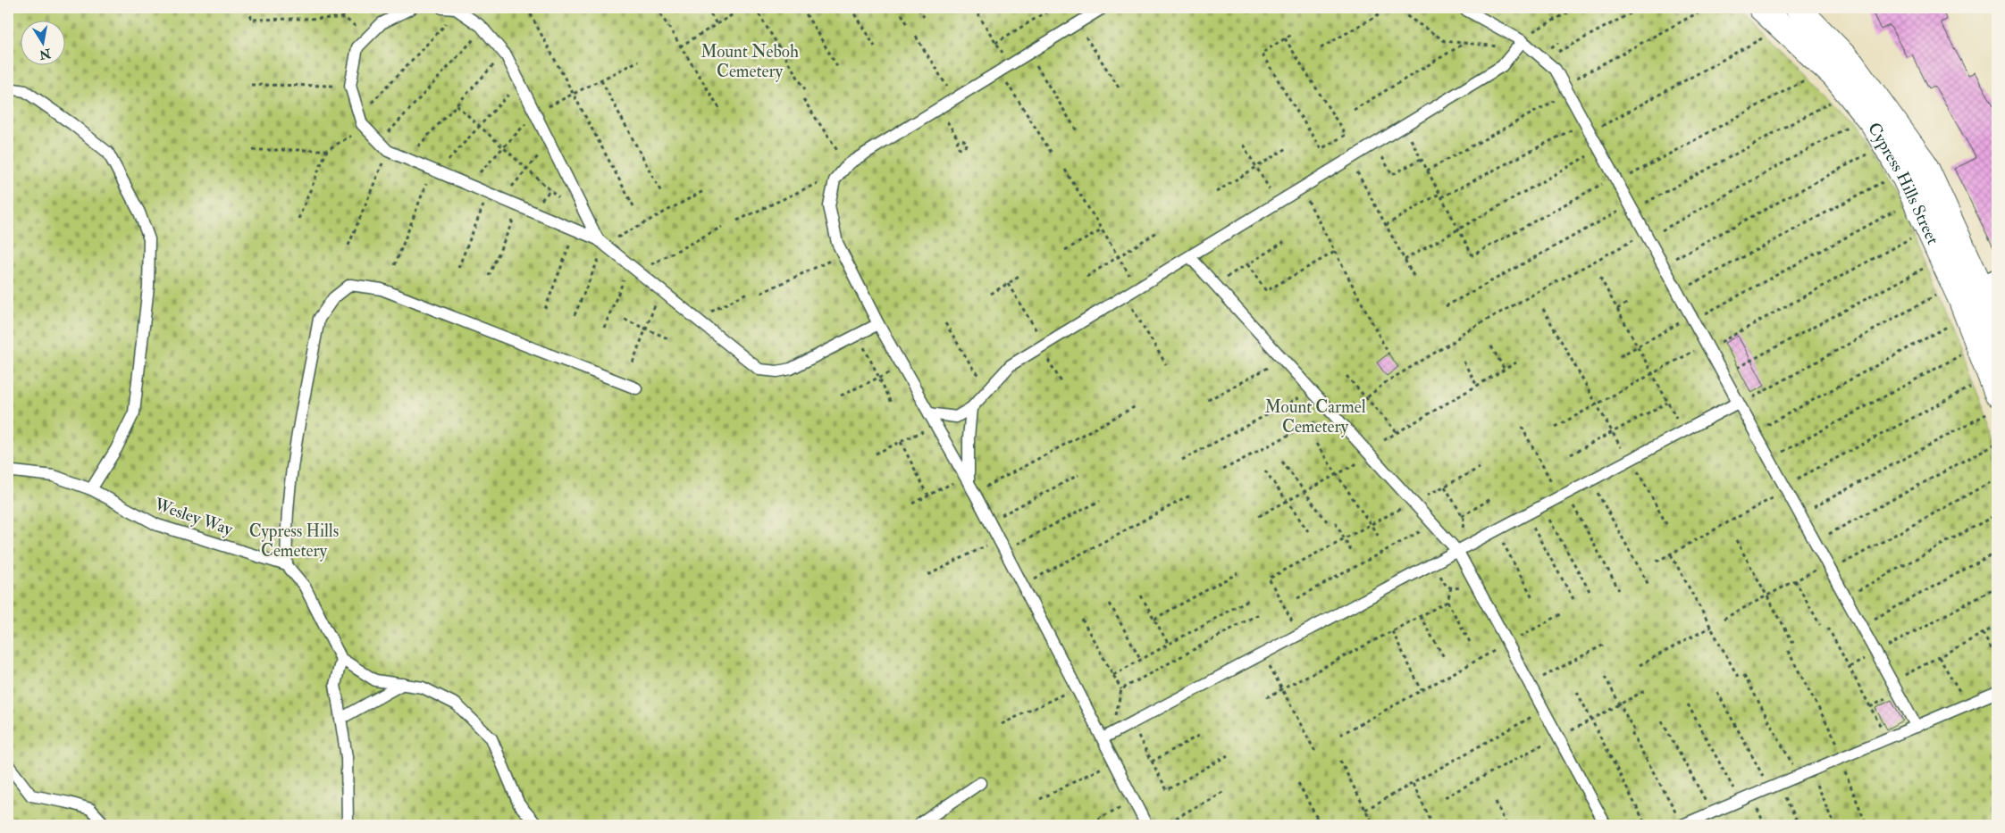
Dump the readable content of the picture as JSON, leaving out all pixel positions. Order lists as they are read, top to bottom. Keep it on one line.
{"streets":{"street":["Cypress Hills Street"],"lane":["Wesley Way"]},"parks":["Mount Neboh Cemetery","Mount Carmel Cemetery","Cypress Hills Cemetery"],"north":"bottom"}
